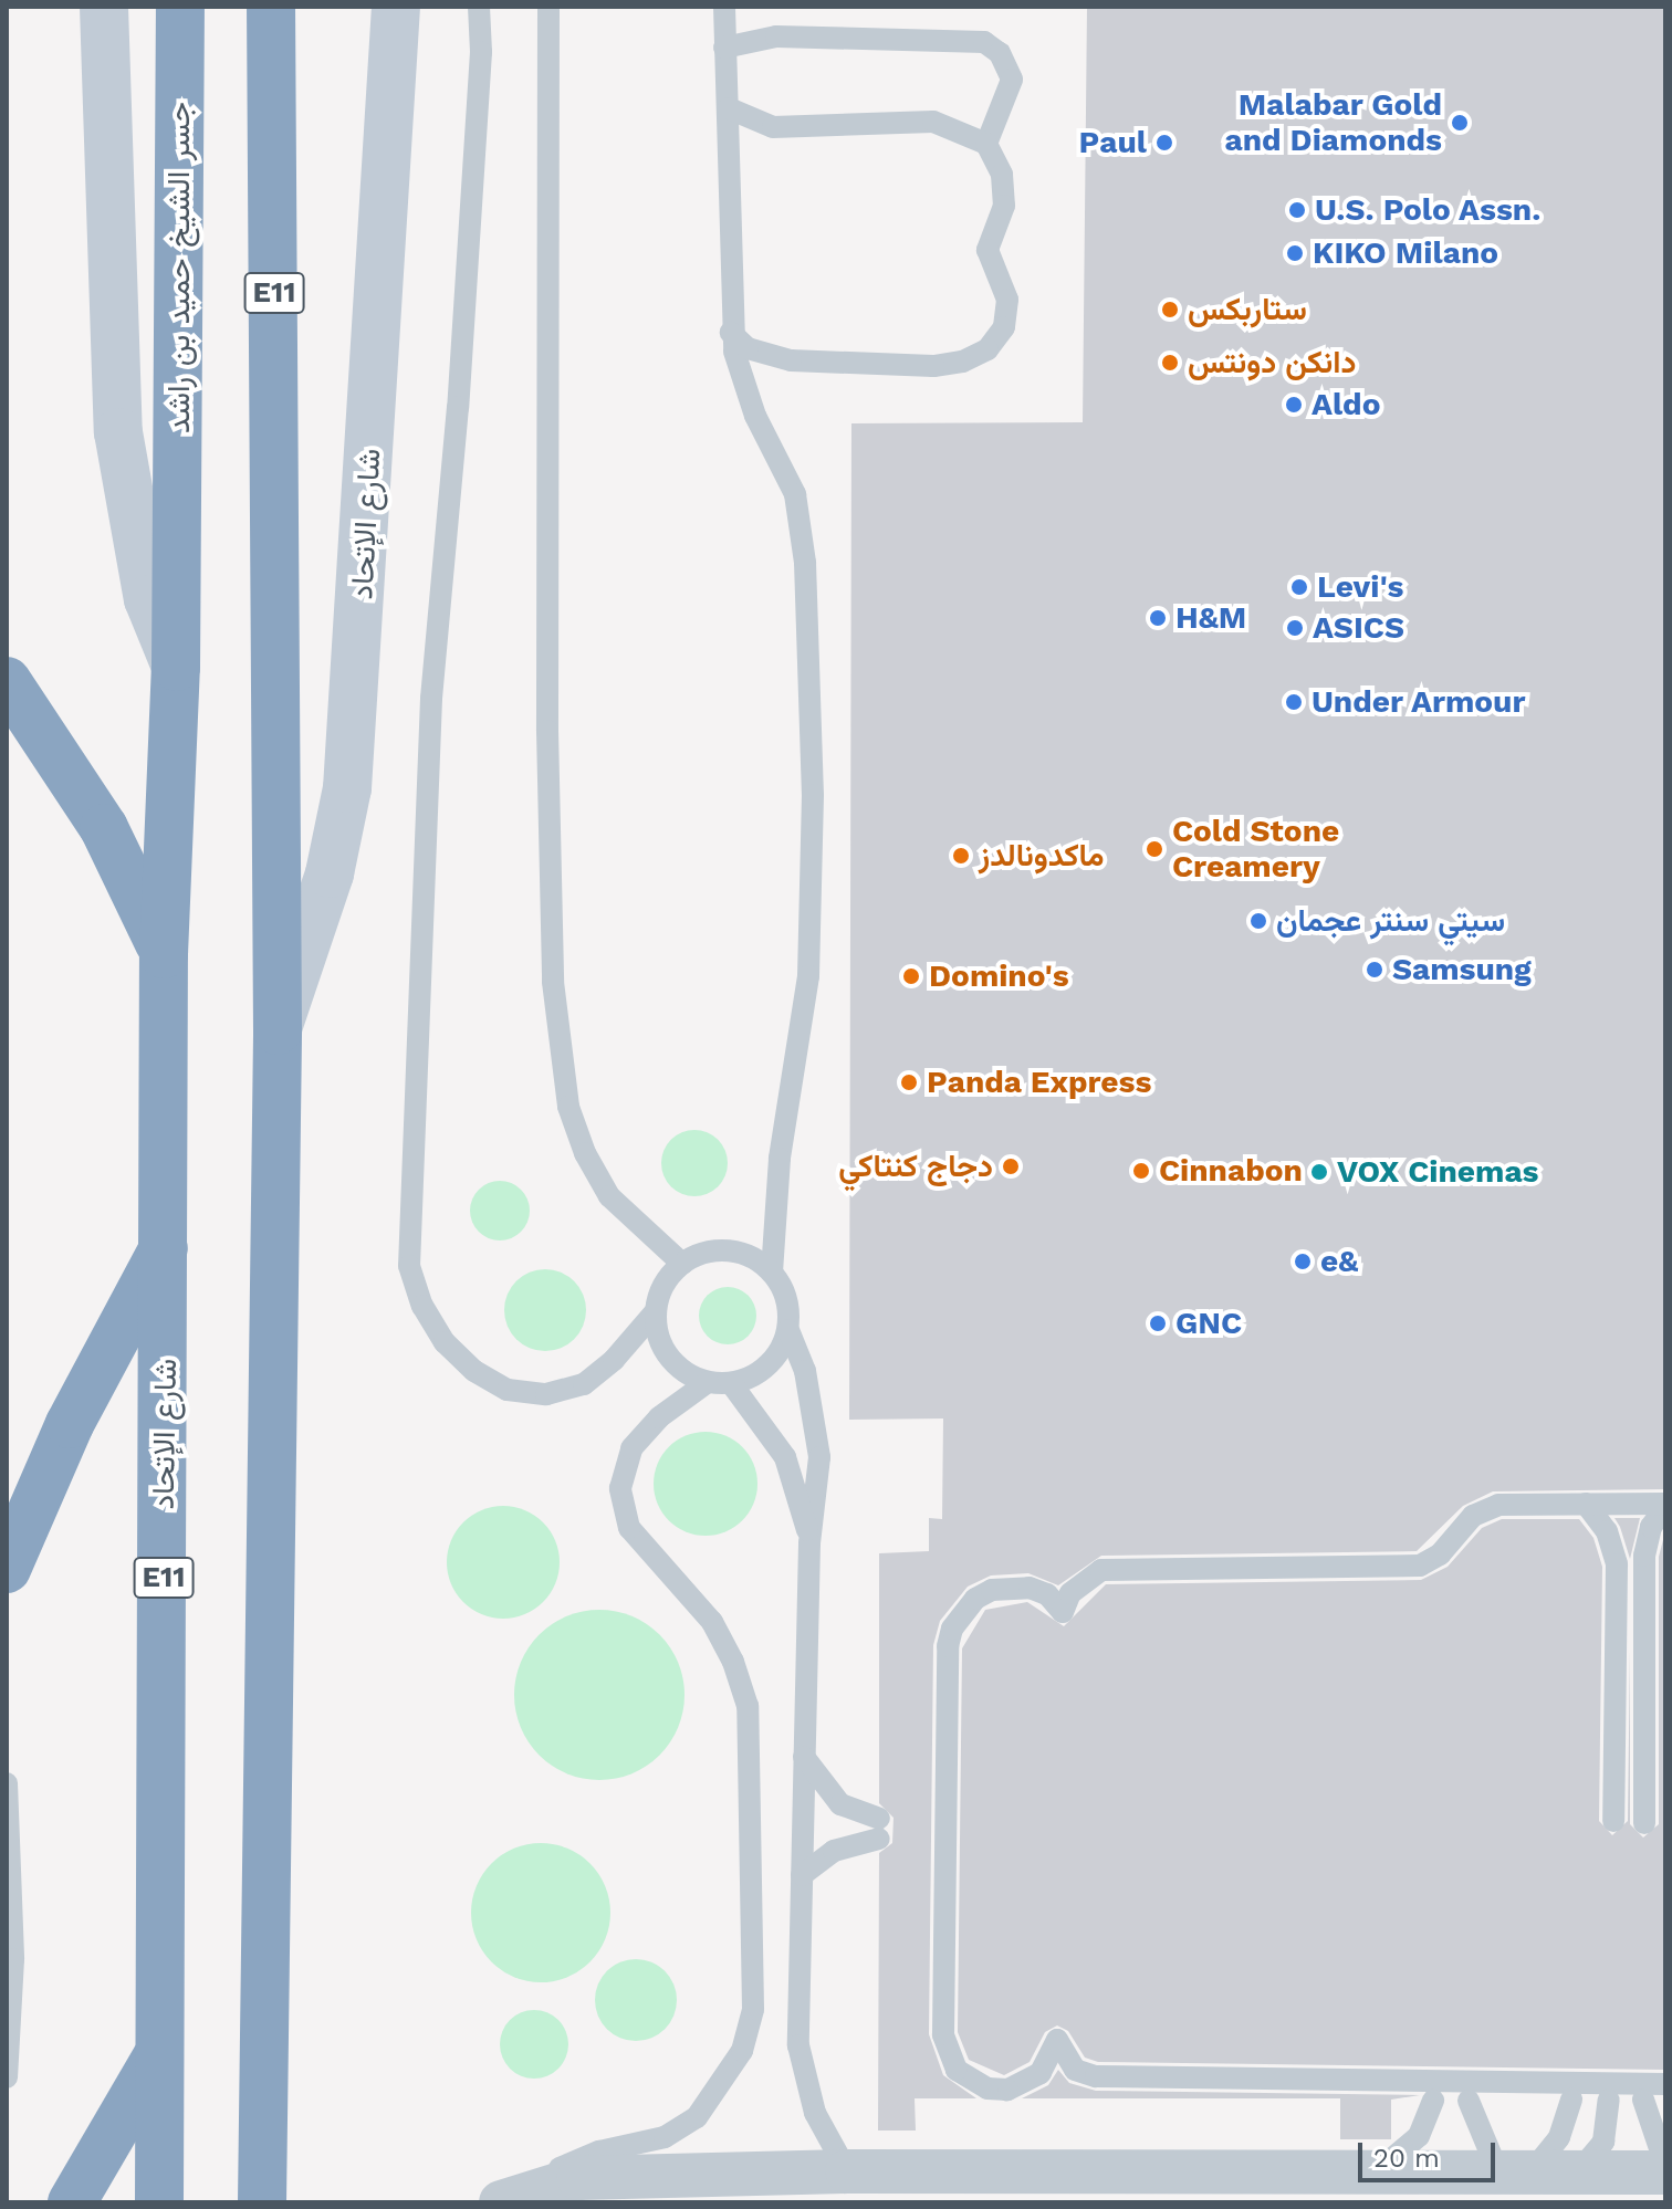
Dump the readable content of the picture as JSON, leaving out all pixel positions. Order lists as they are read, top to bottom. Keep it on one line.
{"streets":{"highway":["جسر الشيخ حميد بن راشد","E11","شارع الإتحاد"]},"crossings":[["جسر الشيخ حميد بن راشد","شارع الإتحاد"]],"places":["Malabar Gold and Diamonds","Paul","U.S. Polo Assn.","KIKO Milano","ستاربكس","دانكن دونتس","Aldo","Levi's","H&M","ASICS","Under Armour","Cold Stone Creamery","ماكدونالدز","سيتي سنتر عجمان","Samsung","Domino's","Panda Express","دجاج كنتاكي","Cinnabon","VOX Cinemas","e&","GNC"],"scale_bar":"20 m"}
